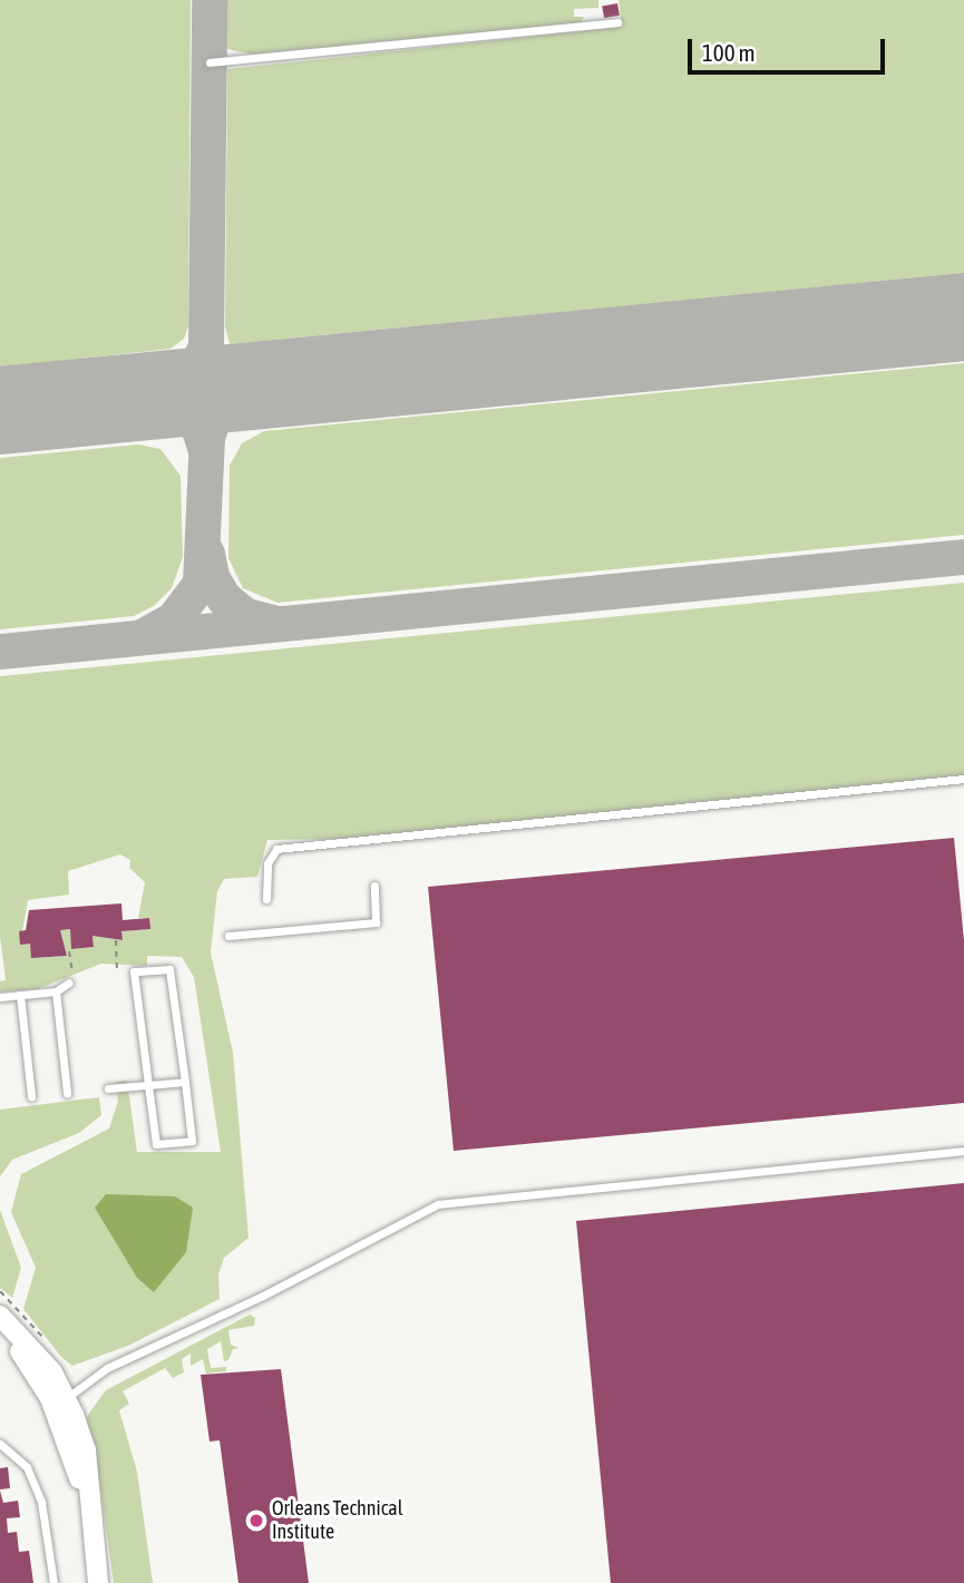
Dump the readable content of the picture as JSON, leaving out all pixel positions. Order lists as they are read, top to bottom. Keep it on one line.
{"places":["Orleans Technical Institute"],"scale_bar":"100 m"}
